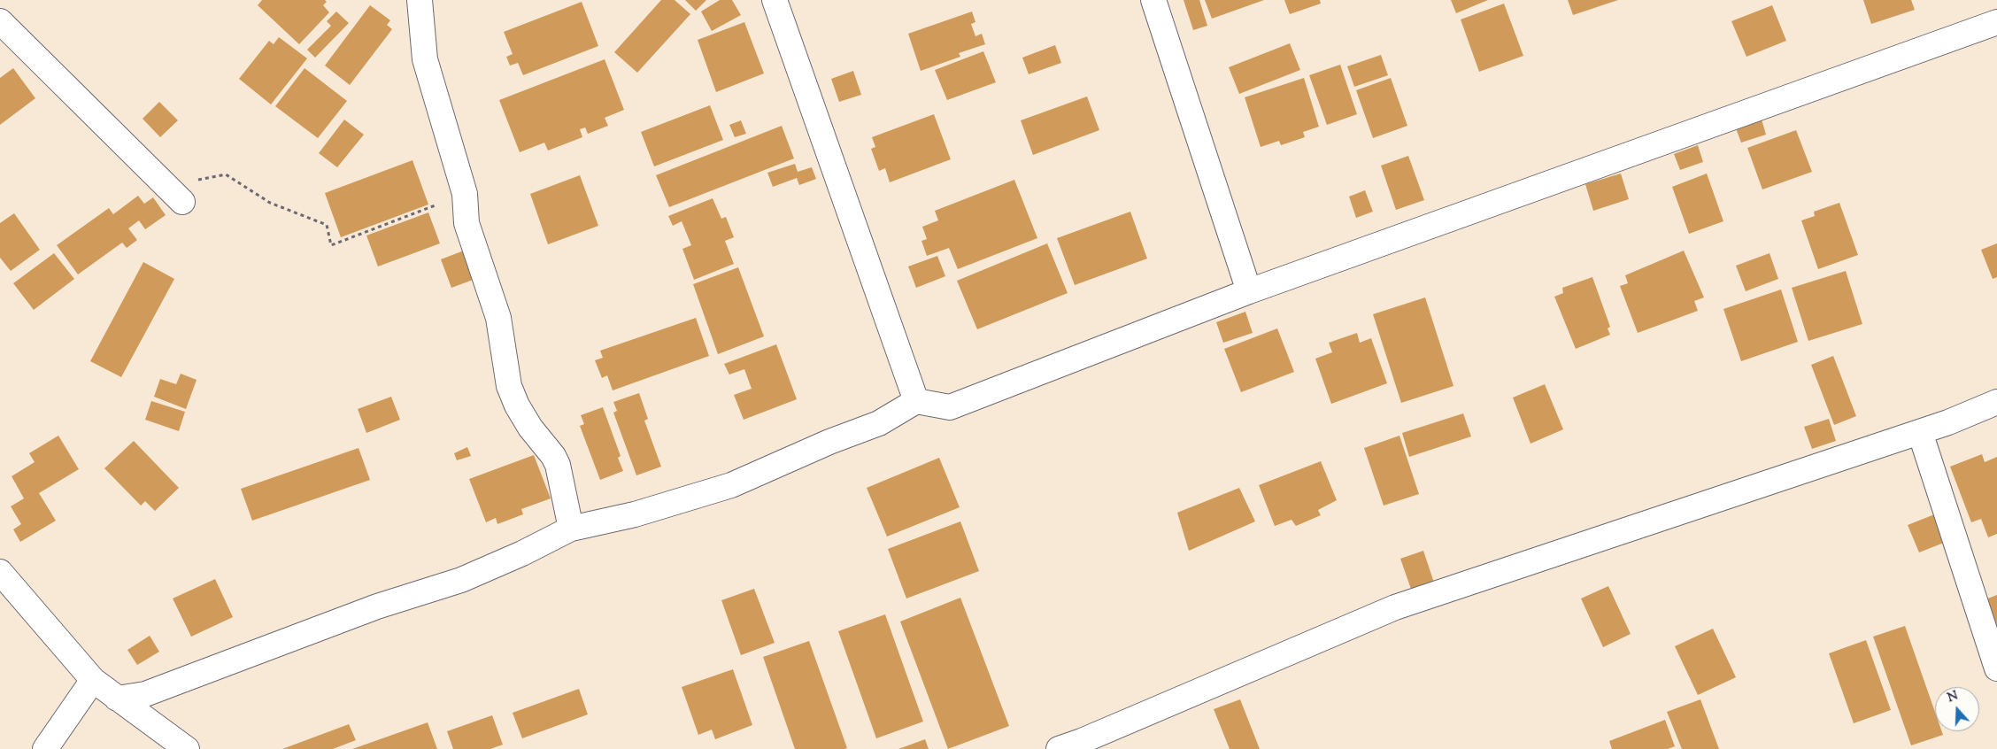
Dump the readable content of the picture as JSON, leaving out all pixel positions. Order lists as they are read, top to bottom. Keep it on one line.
{"north":"top"}
